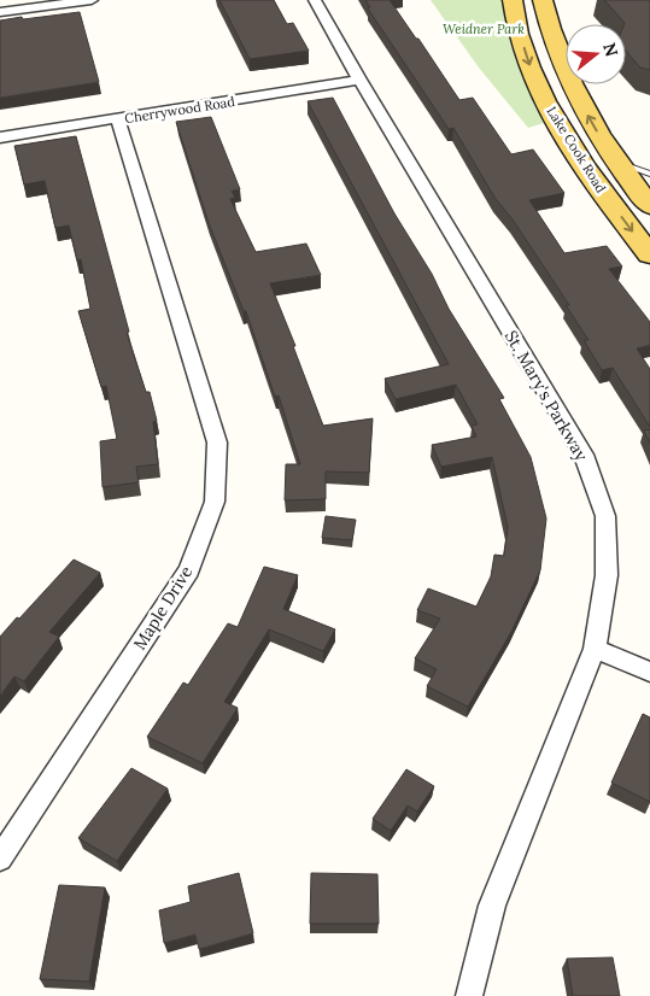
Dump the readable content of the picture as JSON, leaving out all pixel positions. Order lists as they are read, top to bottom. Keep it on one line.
{"streets":{"main road":["Lake Cook Road"],"street":["Cherrywood Road","St. Mary's Parkway","Maple Drive"]},"crossings":[["Cherrywood Road","St. Mary's Parkway"],["Cherrywood Road","Maple Drive"]],"parks":["Weidner Park"],"north":"right"}
